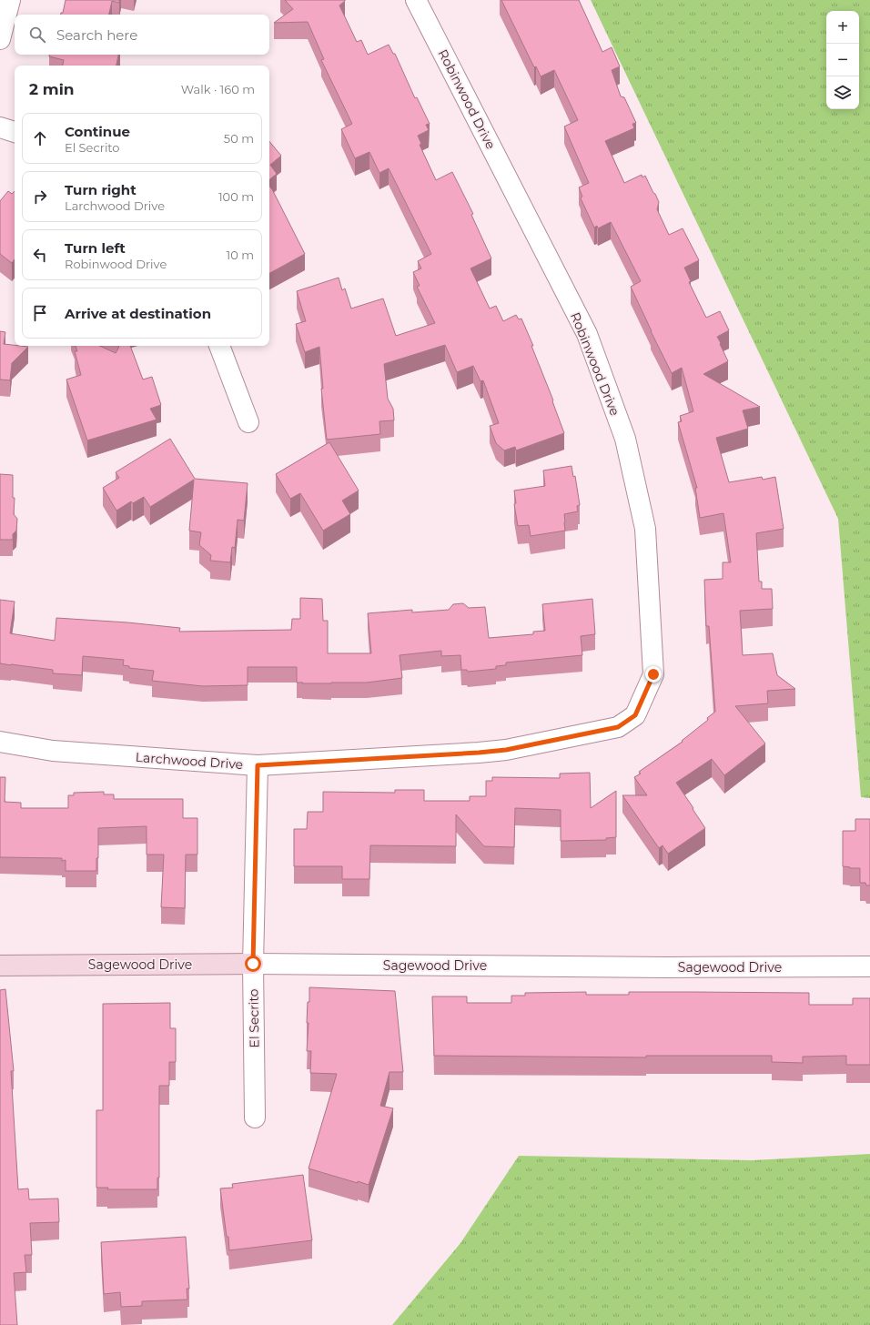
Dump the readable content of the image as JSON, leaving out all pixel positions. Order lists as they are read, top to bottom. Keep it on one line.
{"streets":{"street":["Robinwood Drive","Larchwood Drive","Sagewood Drive","El Secrito"]},"crossings":[["Robinwood Drive","Larchwood Drive"],["Larchwood Drive","El Secrito"],["Sagewood Drive","El Secrito"]],"page":{"map_buttons":["+","−"],"search":"Search here","heading":["2 min","Walk · 160 m"],"list":[["Continue","El Secrito","50 m"],["Turn right","Larchwood Drive","100 m"],["Turn left","Robinwood Drive","10 m"],"Arrive at destination"]}}
